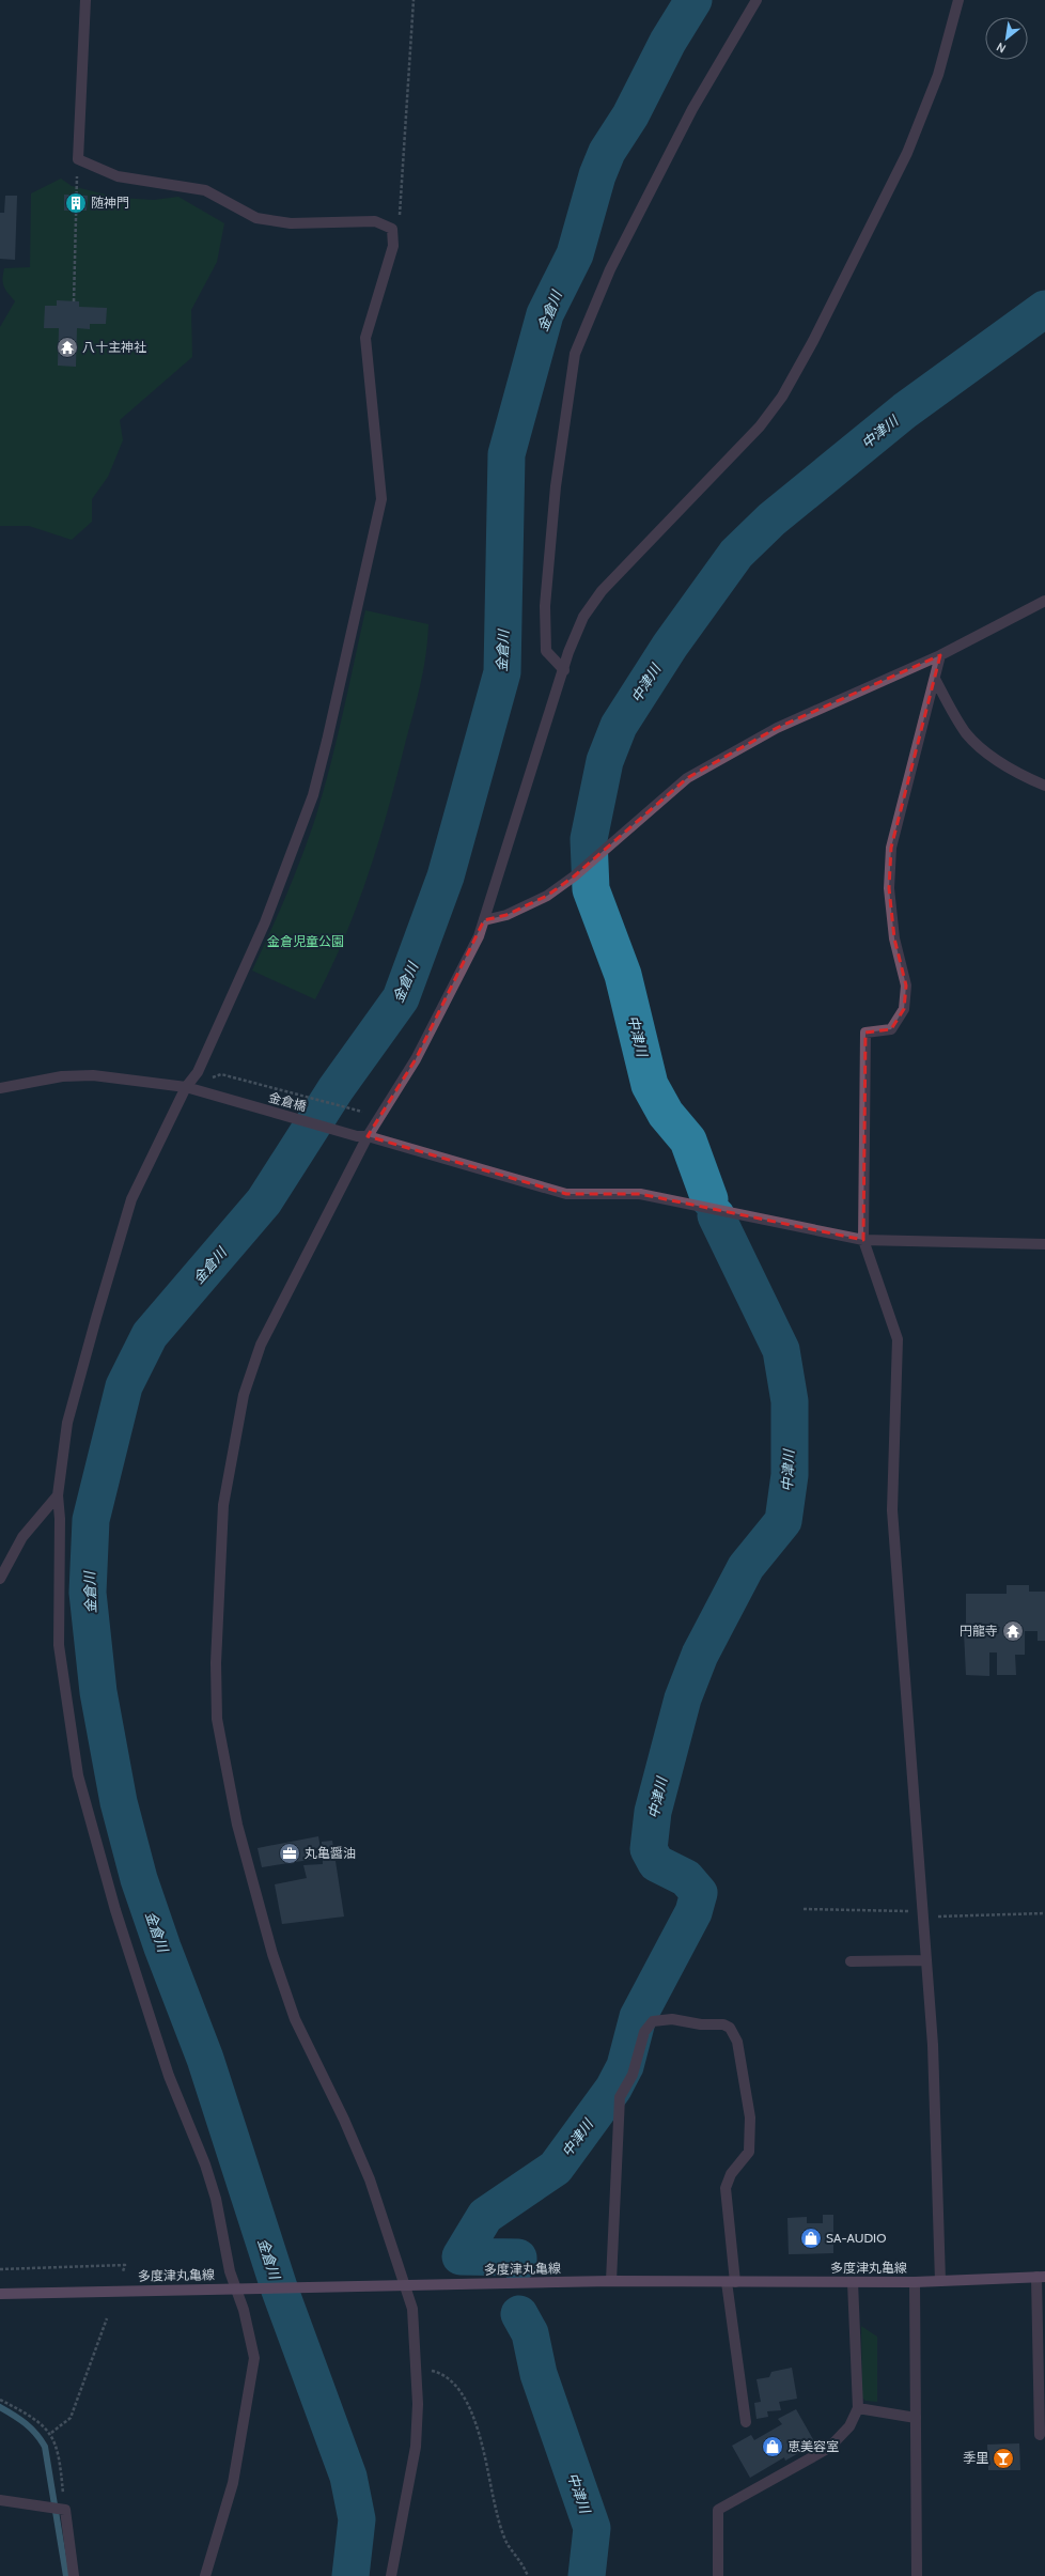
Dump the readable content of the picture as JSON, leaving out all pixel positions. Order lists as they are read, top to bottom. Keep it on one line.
{"streets":{"main road":["多度津丸亀線"],"street":["金倉橋"]},"water":["金倉川","中津川"],"parks":["金倉児童公園"],"places":{"building":["随神門"],"temple":["八十主神社","円龍寺"],"office":["丸亀醤油"],"shop":["SA-AUDIO","恵美容室"],"bar":["季里"]},"north":"bottom left"}
